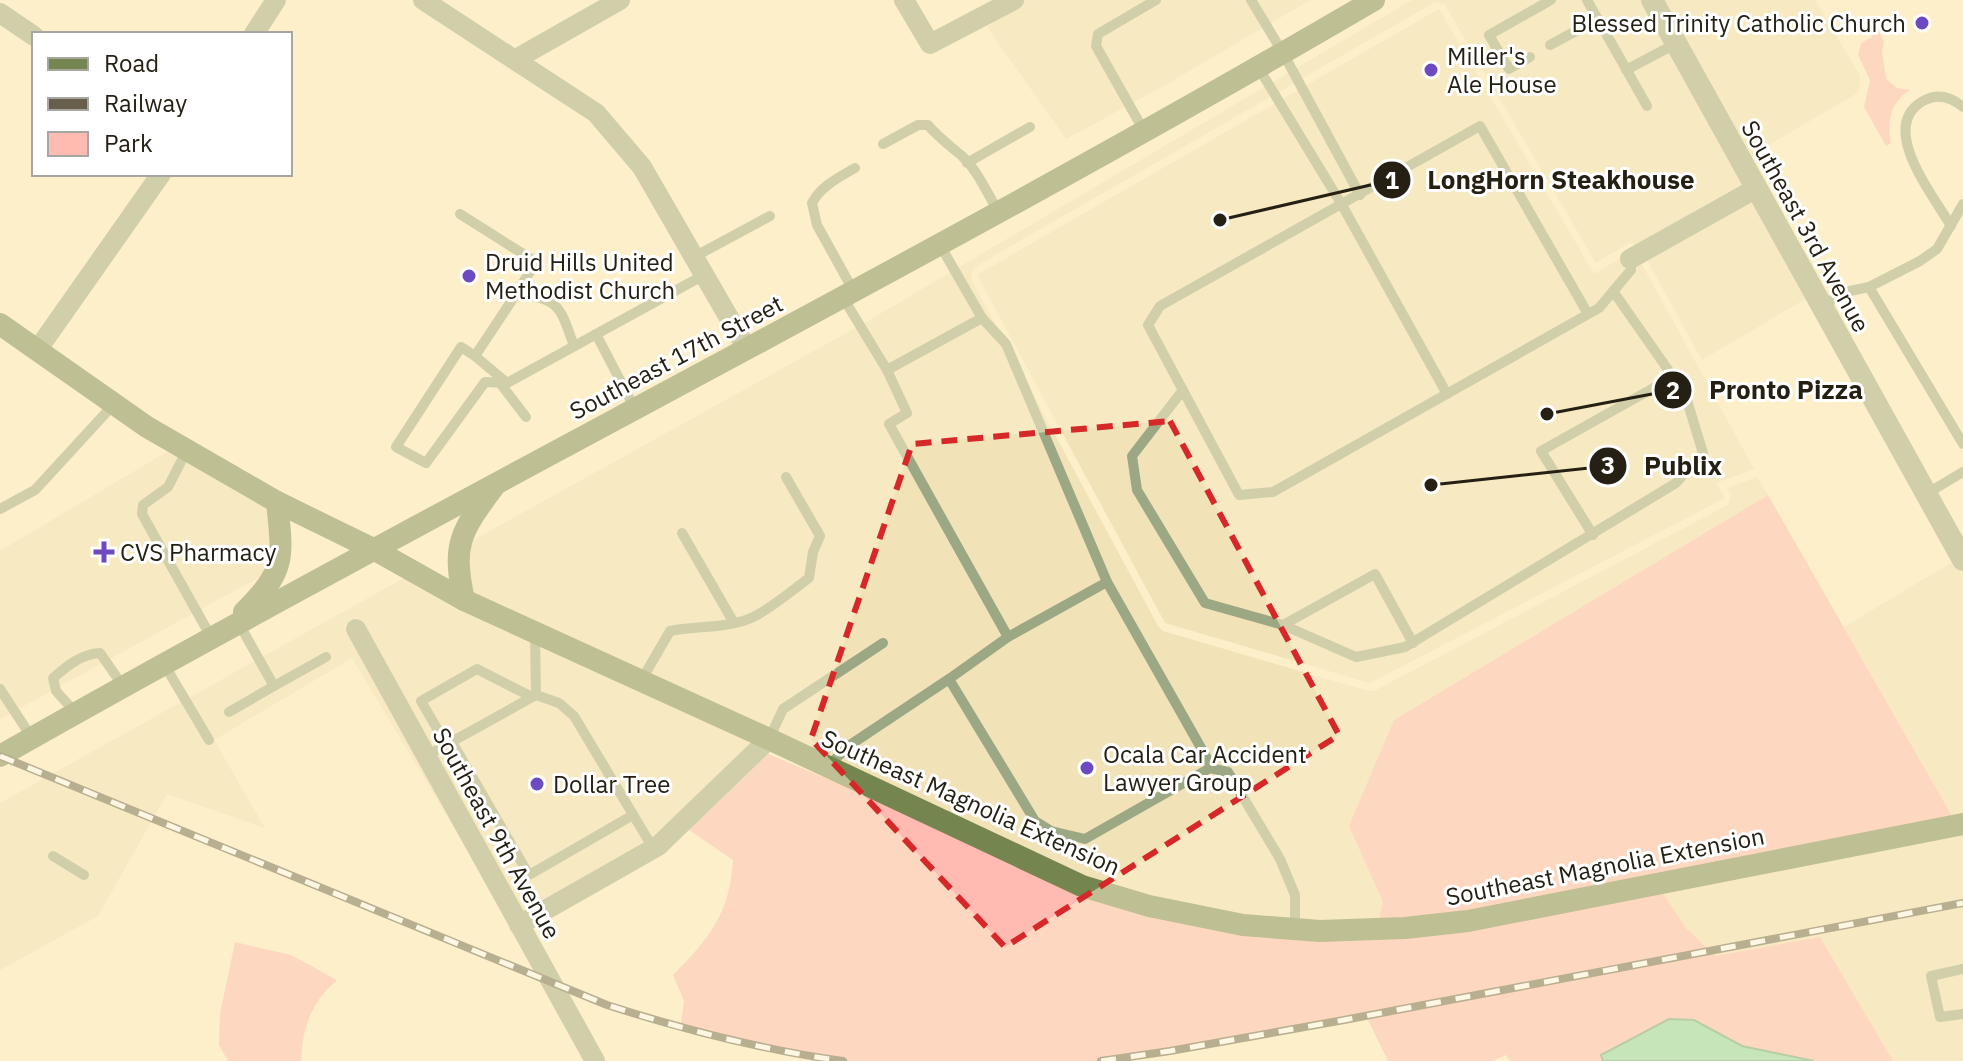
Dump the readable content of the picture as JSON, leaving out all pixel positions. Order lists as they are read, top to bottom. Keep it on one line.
{"streets":{"main road":["Southeast 17th Street","Southeast Magnolia Extension"],"street":["Southeast 3rd Avenue","Southeast 9th Avenue"]},"crossings":[["Southeast 17th Street","Southeast Magnolia Extension"]],"places":{"other":["Blessed Trinity Catholic Church","Miller's Ale House","LongHorn Steakhouse","Druid Hills United Methodist Church","Pronto Pizza","Publix","Ocala Car Accident Lawyer Group","Dollar Tree"],"health":["CVS Pharmacy"]},"legend":["Road","Railway","Park"]}
